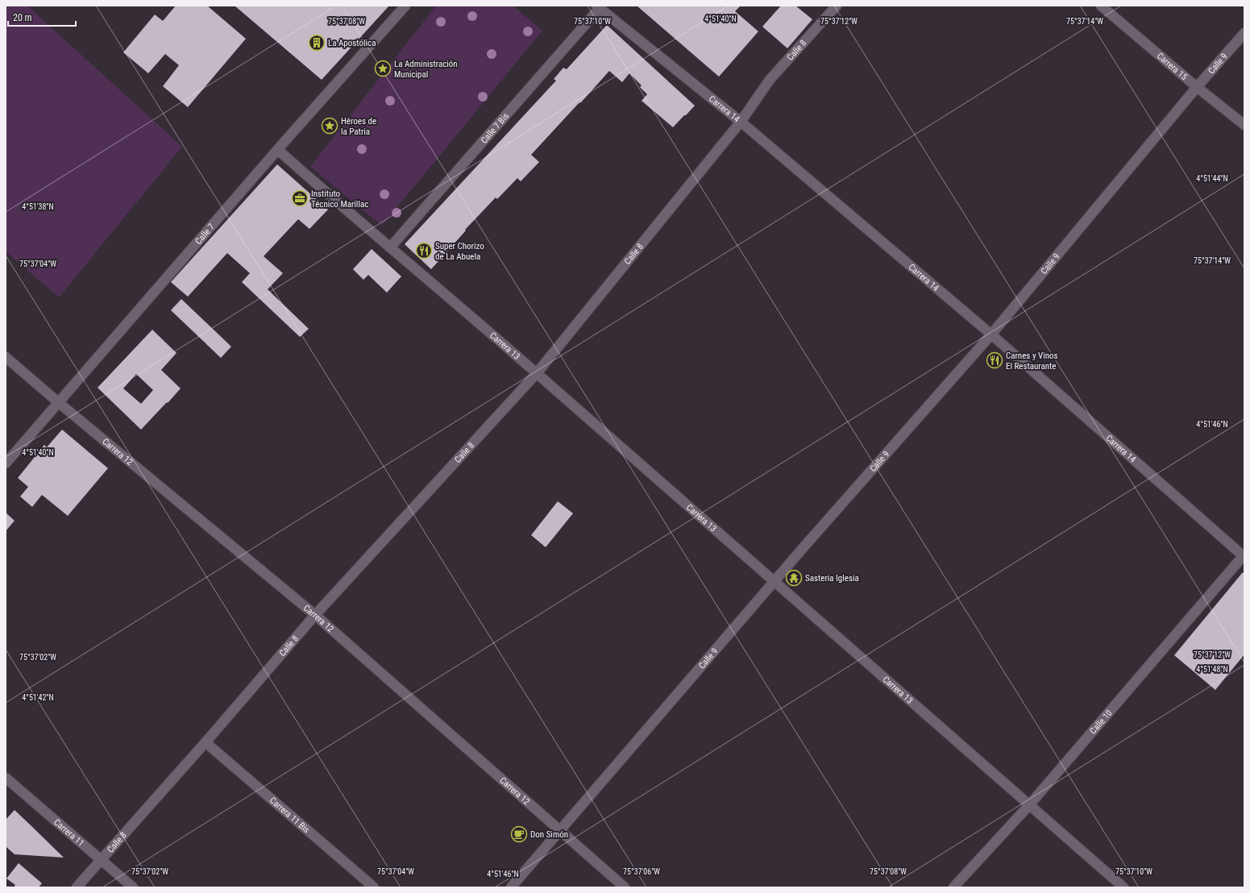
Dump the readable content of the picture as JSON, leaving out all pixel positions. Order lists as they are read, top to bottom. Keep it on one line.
{"streets":{"street":["Calle 8","Calle 9","Carrera 15","Carrera 14","Calle 7 Bis","Calle 7","Carrera 13","Carrera 12","Calle 10","Carrera 11 Bis","Carrera 11"]},"crossings":[["Calle 8","Carrera 14"],["Calle 8","Carrera 13"],["Calle 8","Carrera 12"],["Calle 8","Carrera 11 Bis"],["Calle 8","Carrera 11"],["Calle 9","Carrera 15"],["Calle 9","Carrera 14"],["Calle 9","Carrera 13"],["Calle 9","Carrera 12"],["Carrera 14","Calle 7 Bis"],["Carrera 14","Calle 10"],["Calle 7 Bis","Carrera 13"],["Calle 7","Carrera 13"],["Calle 7","Carrera 12"],["Carrera 13","Calle 10"]],"places":{"building":["La Apostólica"],"place":["La Administración Municipal","Héroes de la Patria"],"office":["Instituto Técnico Marillac"],"restaurant":["Super Chorizo de La Abuela","Carnes y Vinos El Restaurante"],"temple":["Sasteria Iglesia"],"cafe":["Don Simón"]},"scale_bar":"20 m","coordinates":["4°51'40\"N","75°37'14\"W","75°37'08\"W","75°37'10\"W","75°37'12\"W","4°51'44\"N","4°51'38\"N","75°37'04\"W","4°51'46\"N","75°37'02\"W","4°51'48\"N","4°51'42\"N","75°37'06\"W"]}
